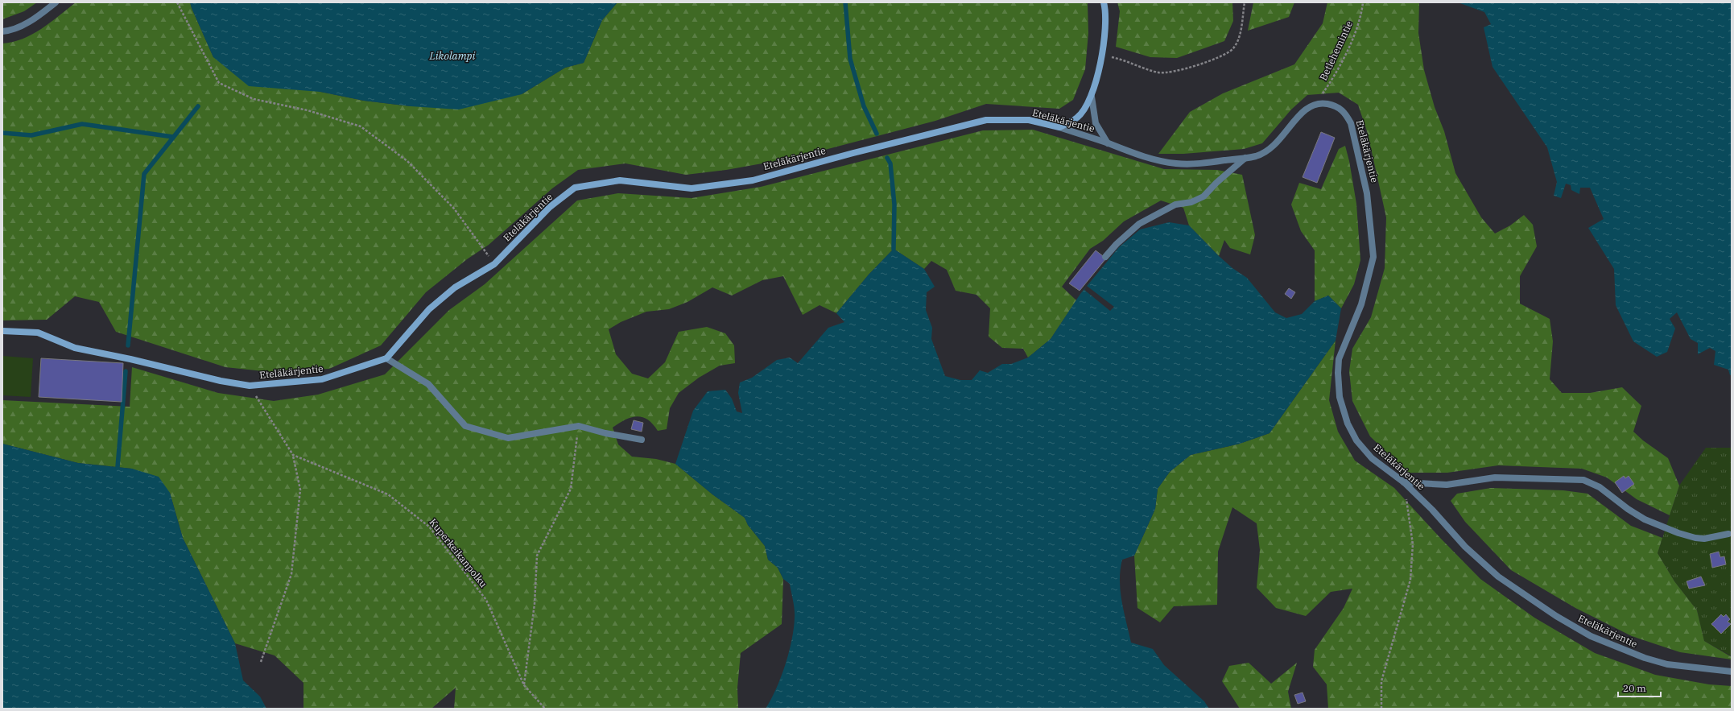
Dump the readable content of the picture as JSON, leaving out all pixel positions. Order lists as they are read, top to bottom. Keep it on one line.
{"streets":{"street":["Eteläkärjentie"],"path":["Betlehemintie","Kuperkeikanpolku"]},"crossings":[["Betlehemintie","Eteläkärjentie"]],"water":["Likolampi"],"scale_bar":"20 m"}
